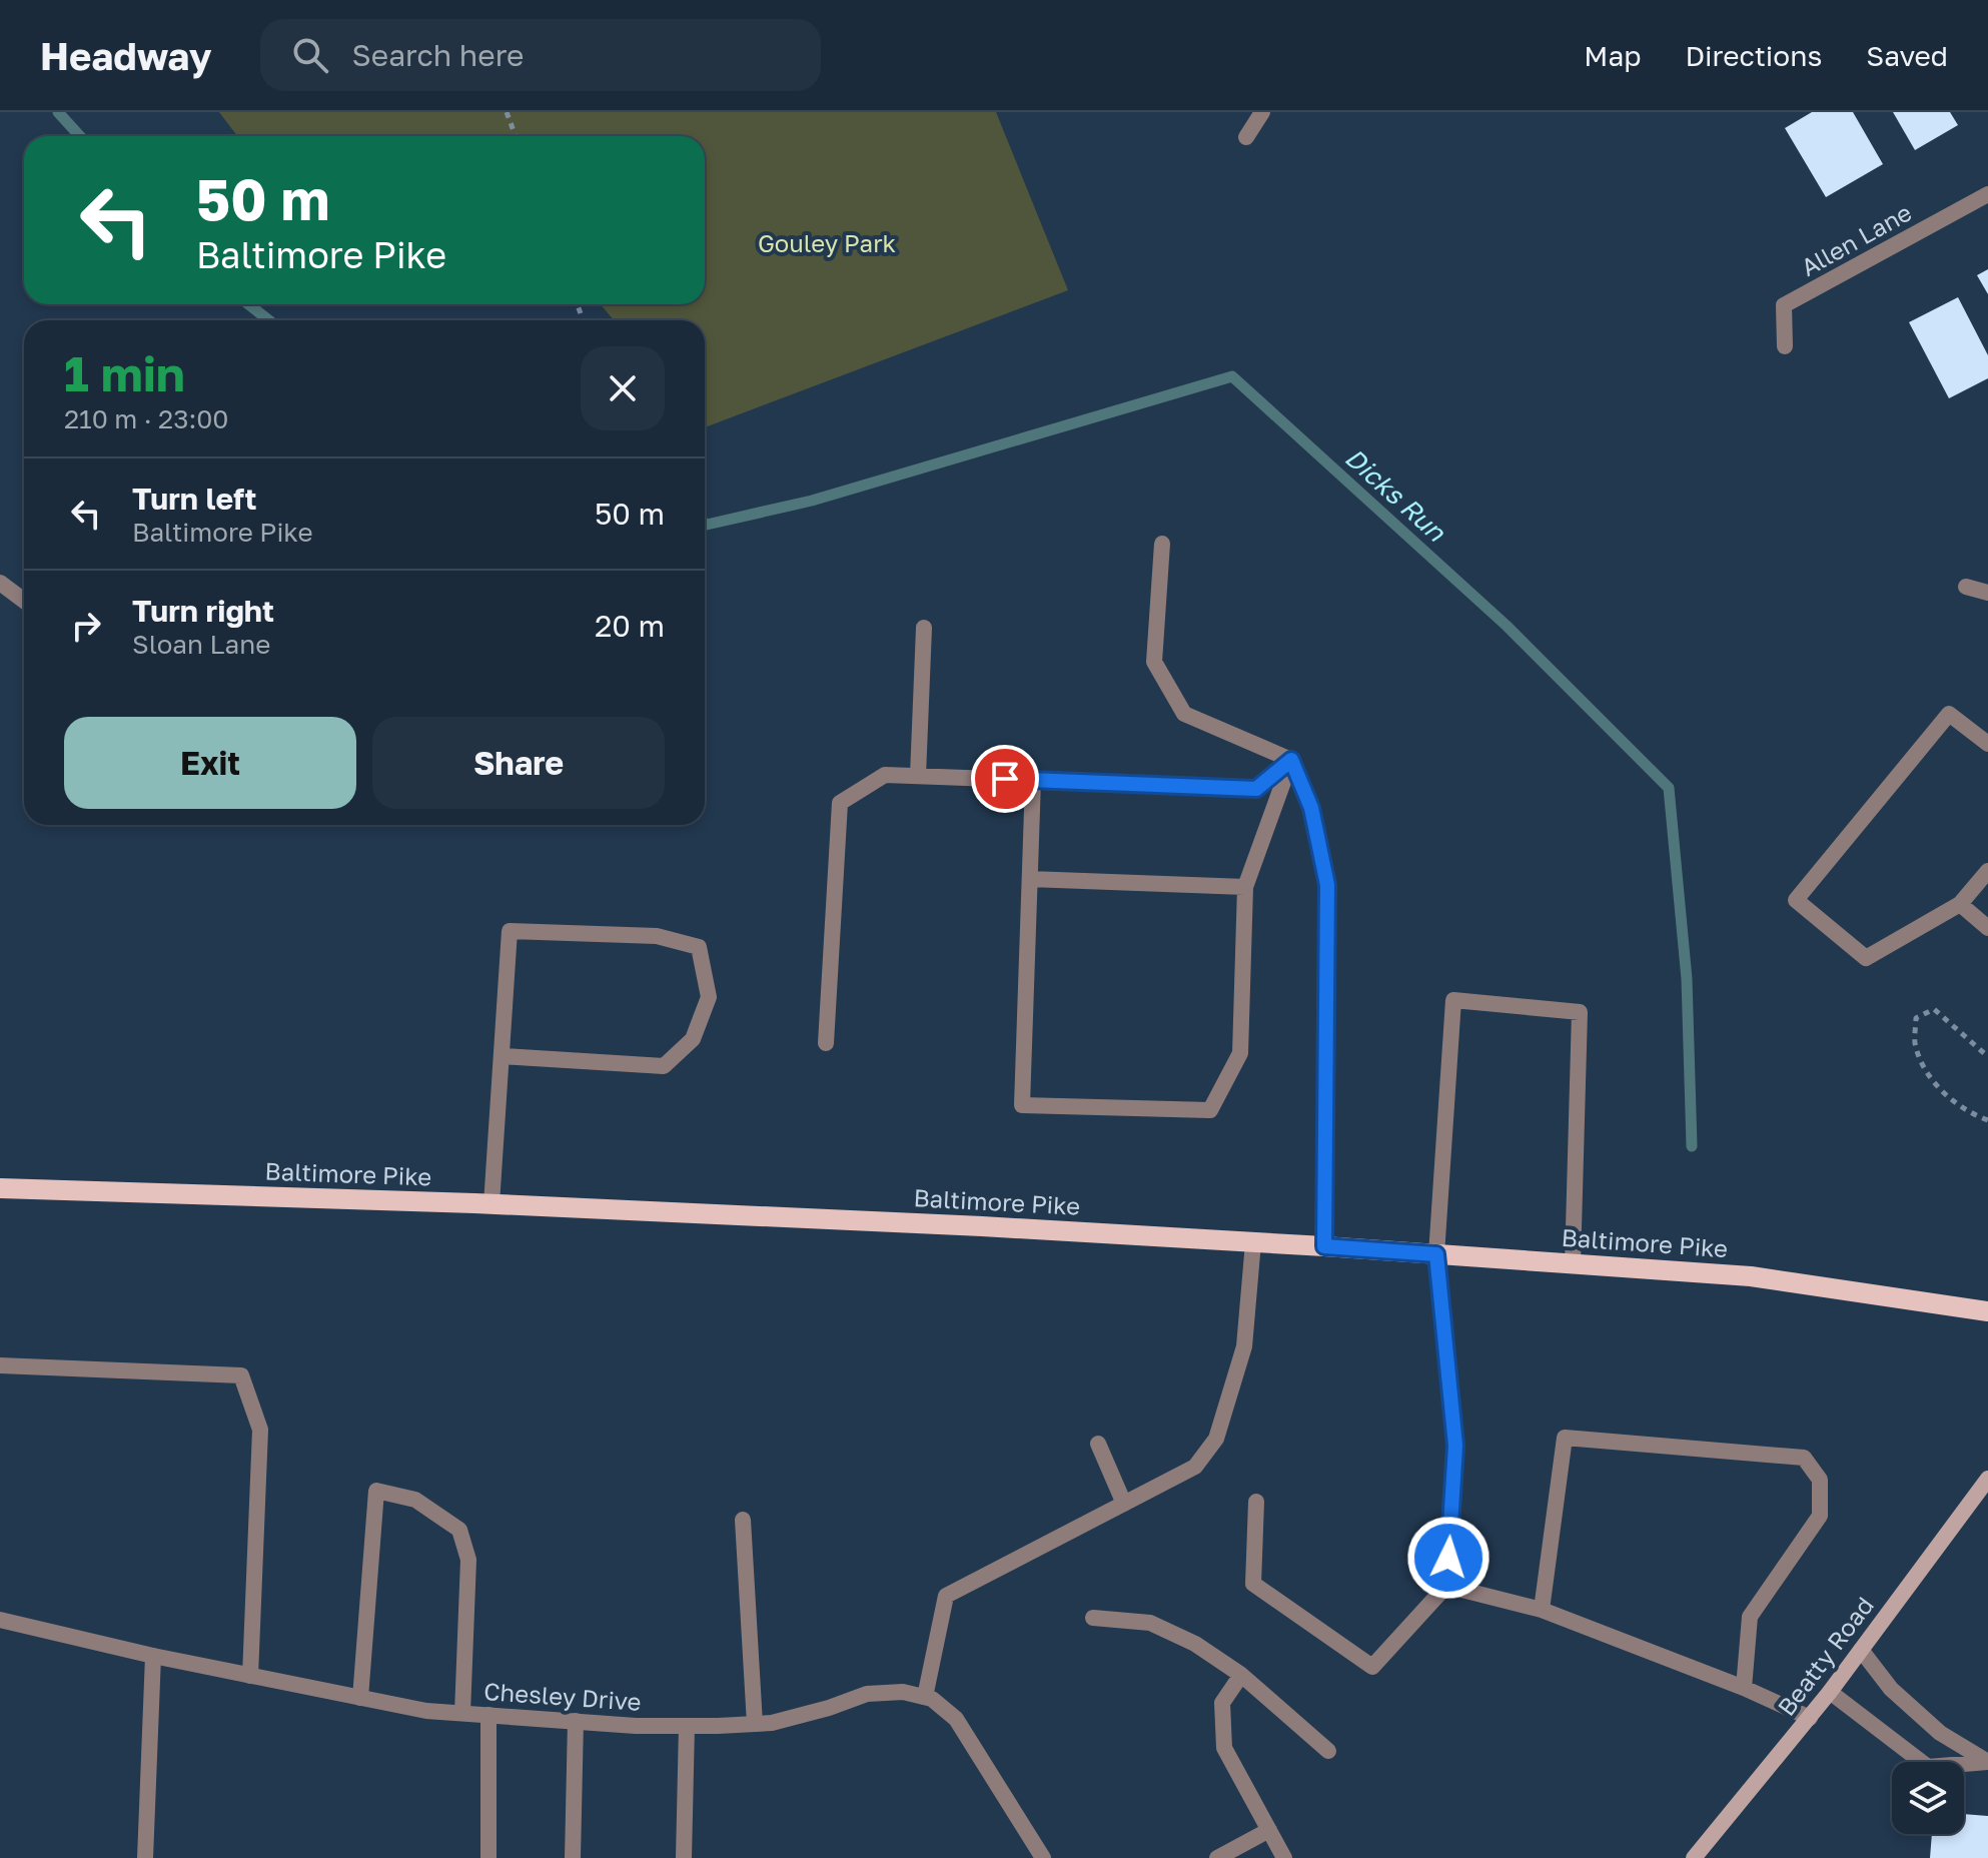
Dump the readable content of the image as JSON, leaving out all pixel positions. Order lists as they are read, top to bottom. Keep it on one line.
{"streets":{"main road":["Baltimore Pike"],"street":["Allen Lane","Beatty Road","Chesley Drive"]},"water":["Dicks Run"],"parks":["Gouley Park"],"page":{"header":"Headway","search":"Search here","nav":["Map","Directions","Saved"],"turn":["50 m","Baltimore Pike"],"heading":["1 min","210 m · 23:00"],"list":[{"name":"Turn left","note":"Baltimore Pike","value":"50 m"},{"name":"Turn right","note":"Sloan Lane","value":"20 m"}],"buttons":["Exit","Share"]}}
